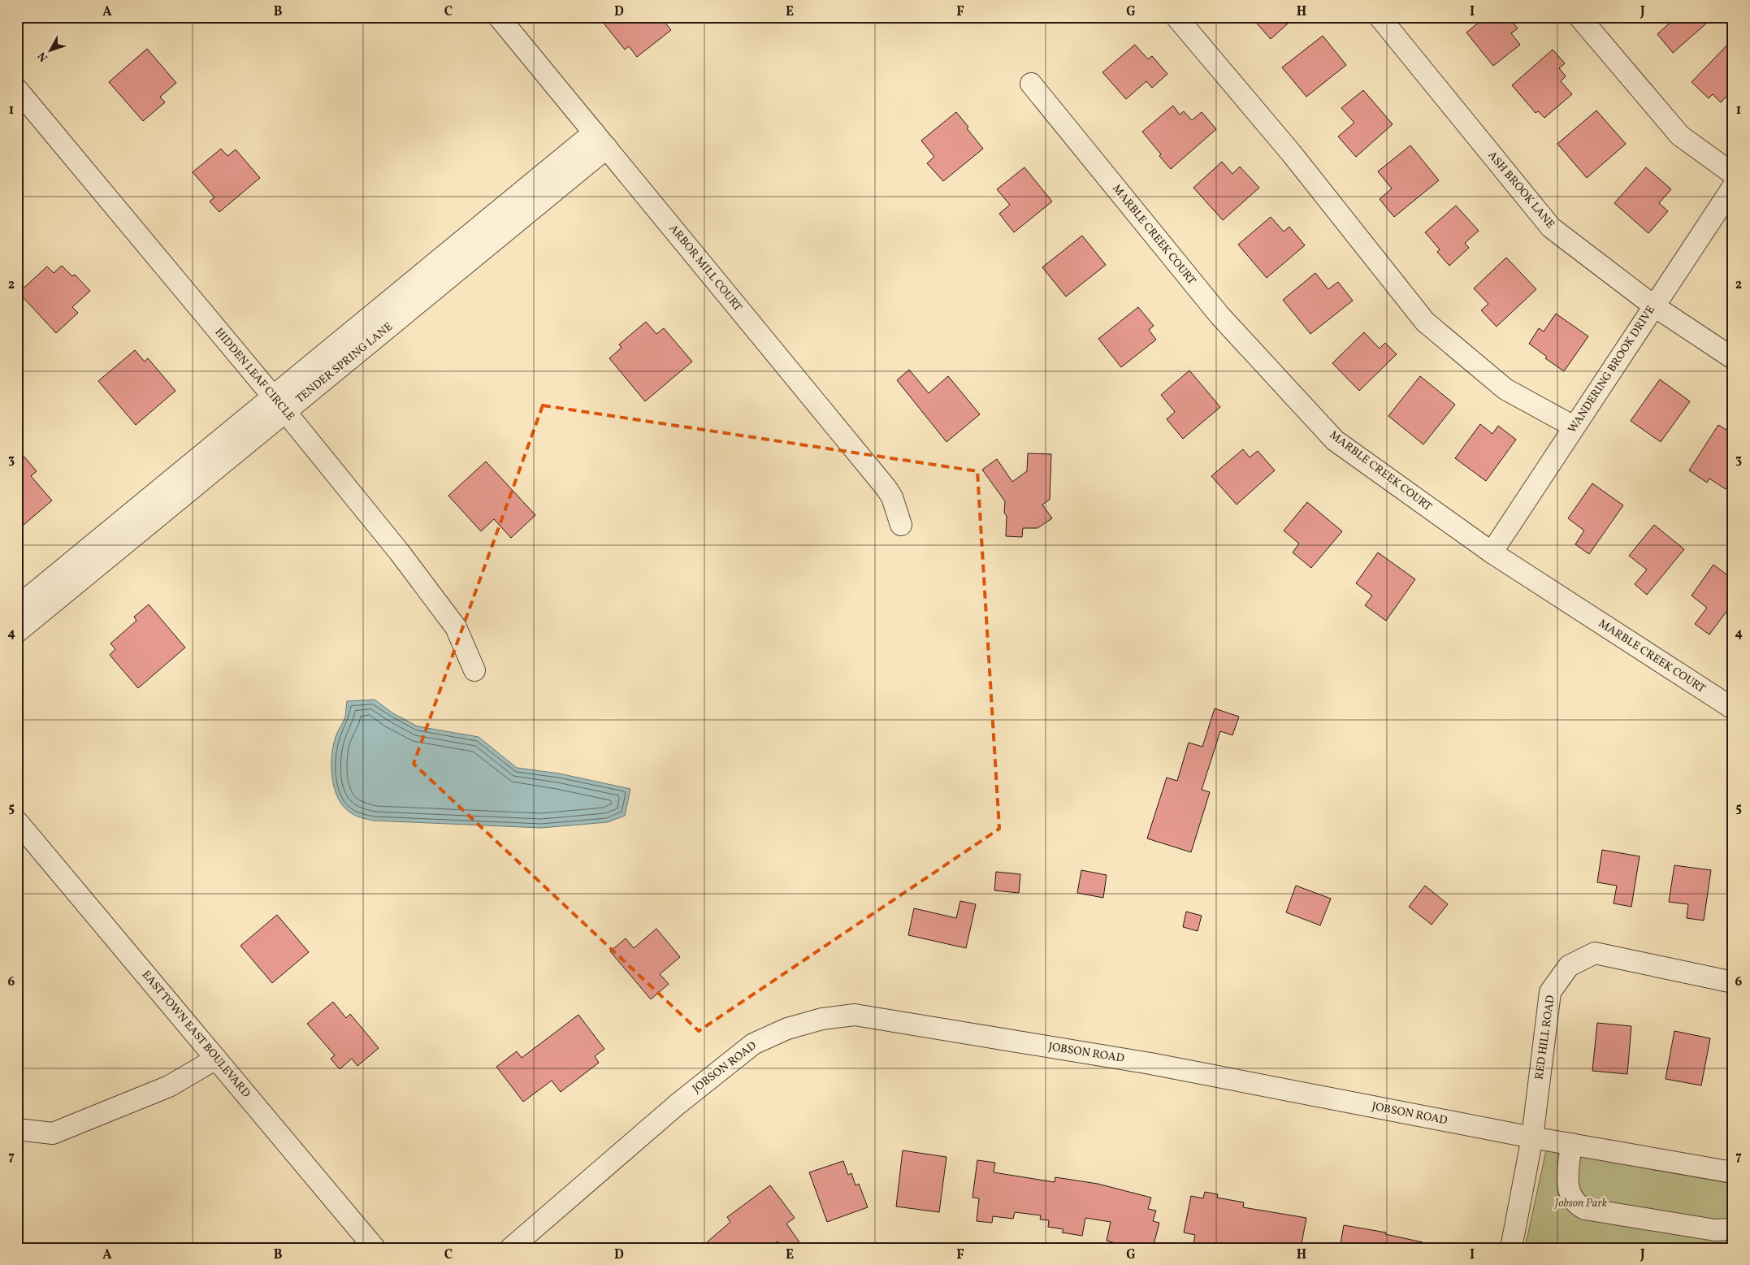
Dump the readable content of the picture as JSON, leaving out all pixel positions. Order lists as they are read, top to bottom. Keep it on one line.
{"streets":{"street":["ASH BROOK LANE","MARBLE CREEK COURT","ARBOR MILL COURT","TENDER SPRING LANE","WANDERING BROOK DRIVE","HIDDEN LEAF CIRCLE","EAST TOWN EAST BOULEVARD","RED HILL ROAD","JOBSON ROAD"]},"crossings":[["ASH BROOK LANE","WANDERING BROOK DRIVE"],["MARBLE CREEK COURT","WANDERING BROOK DRIVE"],["ARBOR MILL COURT","TENDER SPRING LANE"],["TENDER SPRING LANE","HIDDEN LEAF CIRCLE"],["RED HILL ROAD","JOBSON ROAD"]],"parks":["Jobson Park"],"north":"bottom left","grid":{"columns":["A","B","C","D","E","F","G","H","I","J"],"rows":["1","2","3","4","5","6","7"]}}
